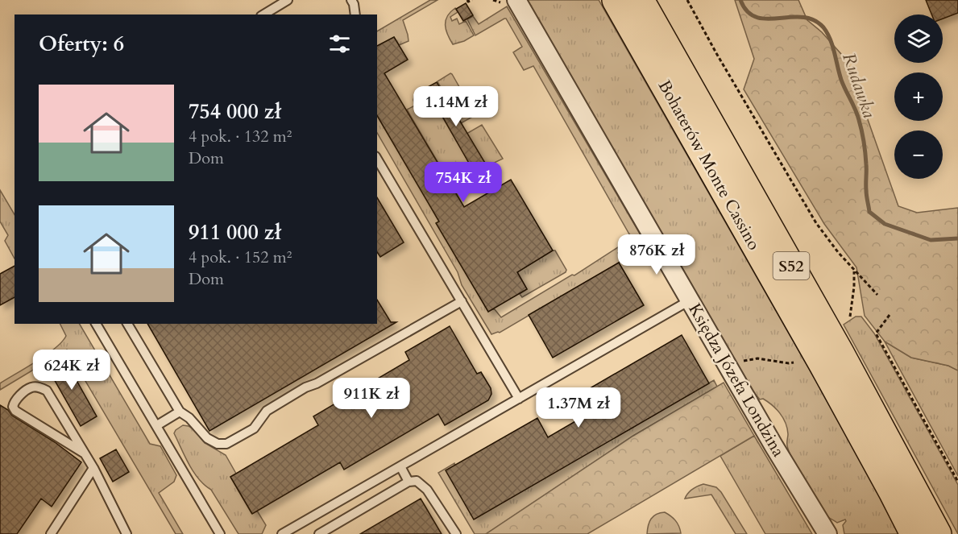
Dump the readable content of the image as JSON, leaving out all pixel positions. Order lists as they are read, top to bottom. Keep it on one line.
{"streets":{"highway":["Bohaterów Monte Cassino","S52"],"street":["Księdza Józefa Londzina"]},"water":["Rudawka"],"page":{"map_buttons":["+","−"],"heading":"Oferty: 6","list":[{"name":"754 000 zł","note":"4 pok. · 132 m² · Dom"},{"name":"911 000 zł","note":"4 pok. · 152 m² · Dom"}],"price":["1.14M zł","754K zł","876K zł","624K zł","911K zł","1.37M zł"]}}
